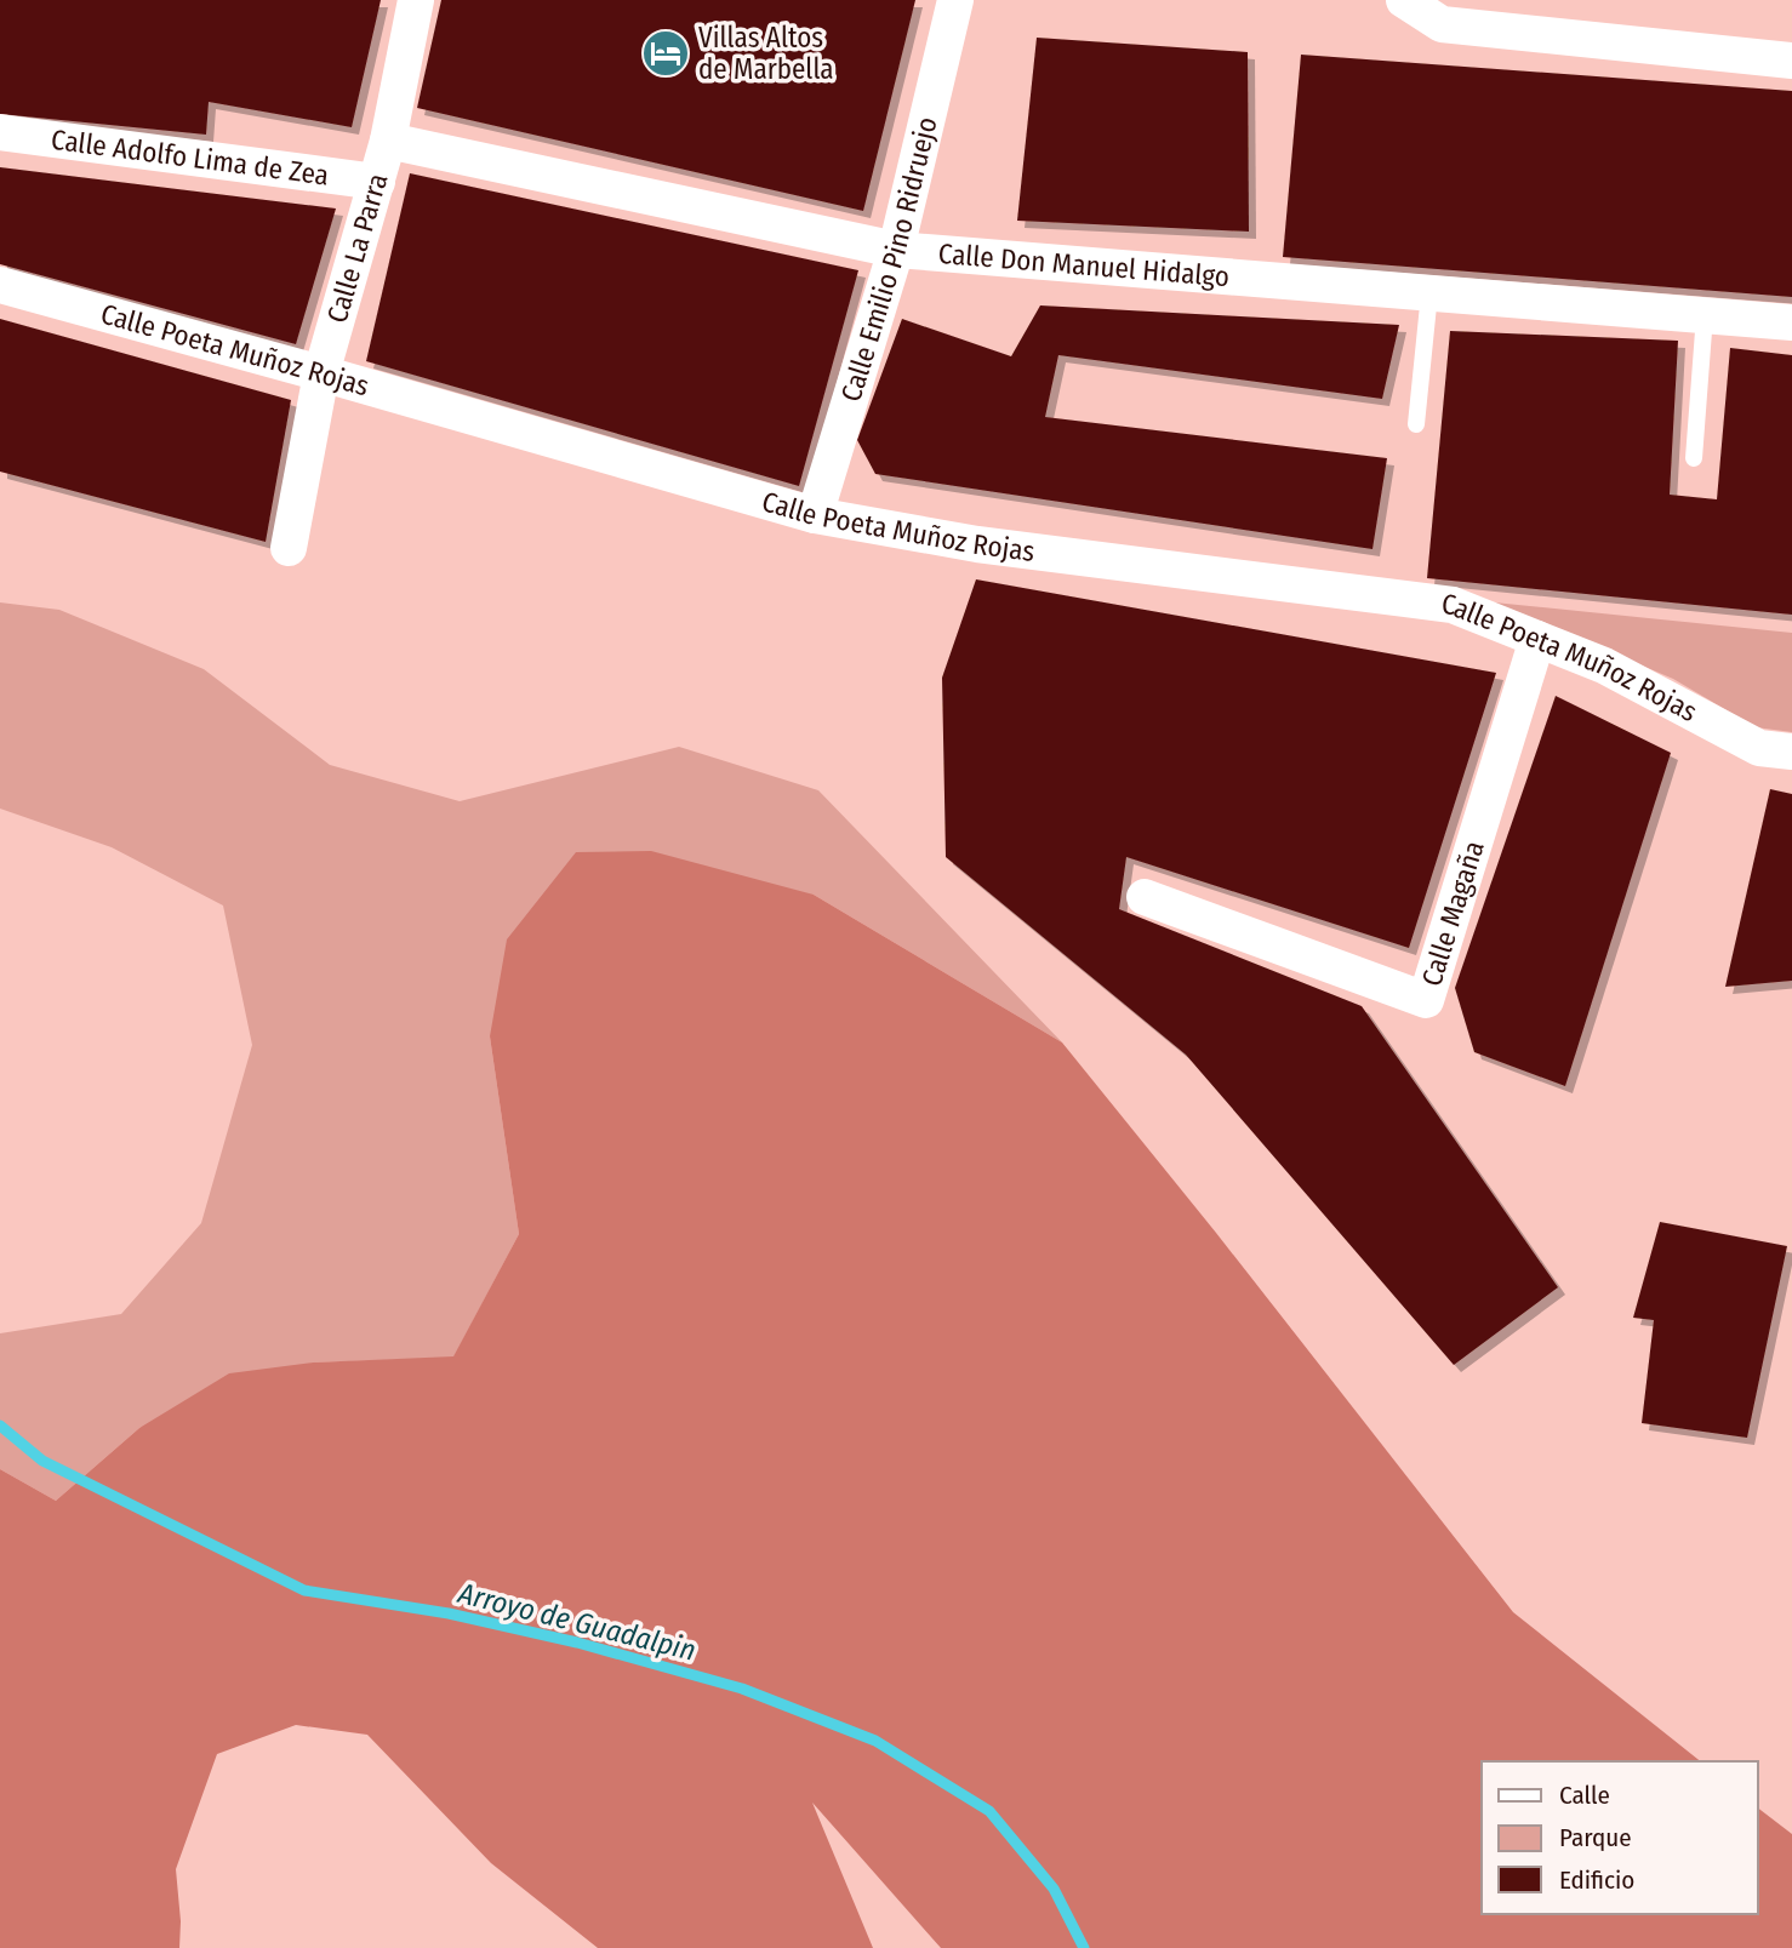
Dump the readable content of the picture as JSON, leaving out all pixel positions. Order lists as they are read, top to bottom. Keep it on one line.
{"streets":{"street":["Calle Adolfo Lima de Zea","Calle La Parra","Calle Emilio Pino Ridruejo","Calle Don Manuel Hidalgo","Calle Poeta Muñoz Rojas","Calle Magaña"]},"crossings":[["Calle Adolfo Lima de Zea","Calle La Parra"],["Calle La Parra","Calle Don Manuel Hidalgo"],["Calle La Parra","Calle Poeta Muñoz Rojas"],["Calle Emilio Pino Ridruejo","Calle Don Manuel Hidalgo"],["Calle Emilio Pino Ridruejo","Calle Poeta Muñoz Rojas"],["Calle Poeta Muñoz Rojas","Calle Magaña"]],"water":["Arroyo de Guadalpin"],"places":{"hotel":["Villas Altos de Marbella"]},"legend":["Calle","Parque","Edificio"]}
